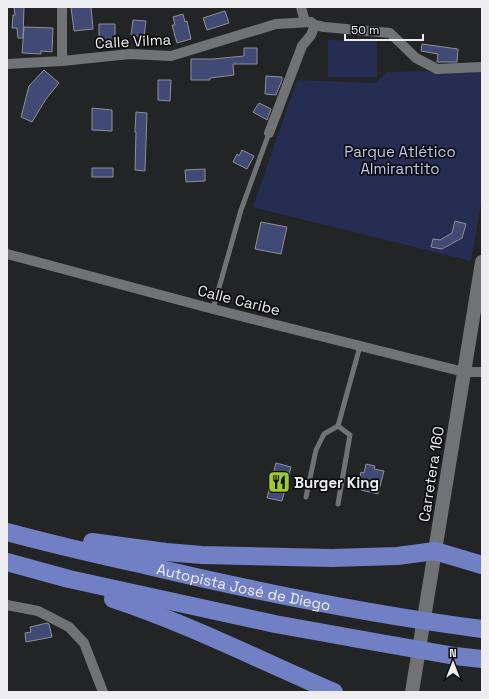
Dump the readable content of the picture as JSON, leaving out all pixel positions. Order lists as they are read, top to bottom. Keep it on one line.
{"streets":{"highway":["Autopista José de Diego"],"street":["Calle Vilma","Calle Caribe","Carretera 160"]},"crossings":[["Calle Caribe","Carretera 160"]],"parks":["Parque Atlético Almirantito"],"places":{"restaurant":["Burger King"]},"scale_bar":"50 m","north":"top"}
